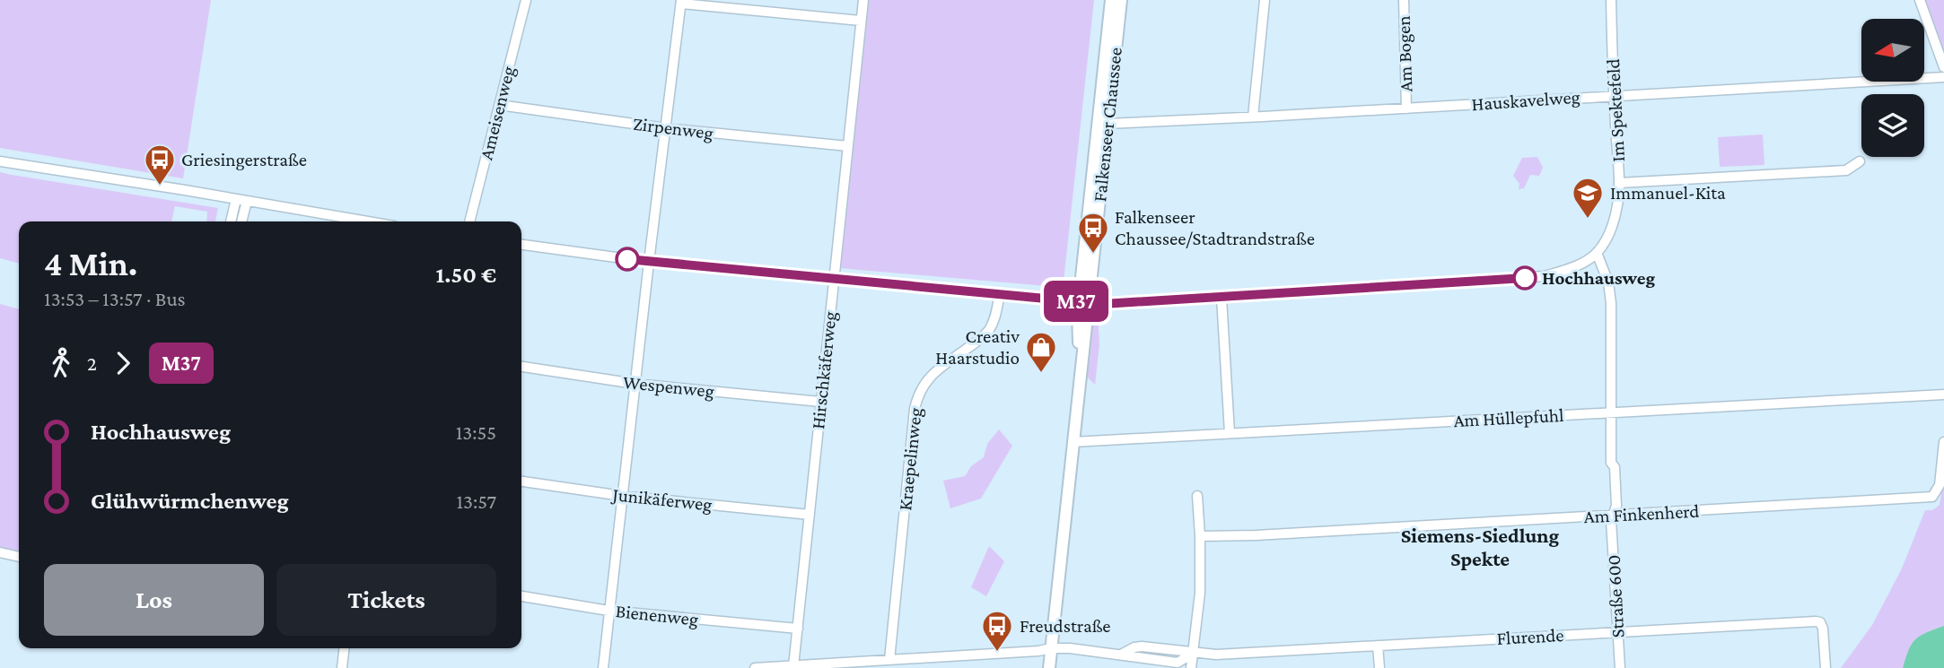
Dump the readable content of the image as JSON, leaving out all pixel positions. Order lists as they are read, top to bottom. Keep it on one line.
{"streets":{"main road":["Falkenseer Chaussee"],"street":["Am Bogen","Hauskavelweg","Im Spektefeld","Ameisenweg","Zirpenweg","Hirschkäferweg","Wespenweg","Am Hüllepfuhl","Kraepelinweg","Junikäferweg","Am Finkenherd","Straße 600","Bienenweg","Flurende"]},"crossings":[["Am Bogen","Hauskavelweg"],["Hauskavelweg","Im Spektefeld"],["Hauskavelweg","Falkenseer Chaussee"],["Ameisenweg","Zirpenweg"],["Falkenseer Chaussee","Am Hüllepfuhl"],["Falkenseer Chaussee","Flurende"],["Zirpenweg","Hirschkäferweg"],["Hirschkäferweg","Wespenweg"],["Hirschkäferweg","Junikäferweg"],["Hirschkäferweg","Bienenweg"],["Am Hüllepfuhl","Straße 600"],["Am Finkenherd","Straße 600"],["Straße 600","Flurende"]],"districts":["Siemens-Siedlung Spekte"],"places":{"bus stop":["Griesingerstraße","Falkenseer Chaussee/Stadtrandstraße","Freudstraße"],"school or university":["Immanuel-Kita"],"other":["Hochhausweg"],"shop":["Creativ Haarstudio"]},"lines":["bus line M37"],"north":"left","page":{"on_map":"M37","heading":["4 Min.","13:53 – 13:57 · Bus","1.50 €"],"legs":["2","M37"],"list":[{"name":"Hochhausweg","value":"13:55"},{"name":"Glühwürmchenweg","value":"13:57"}],"buttons":["Los","Tickets"]}}
